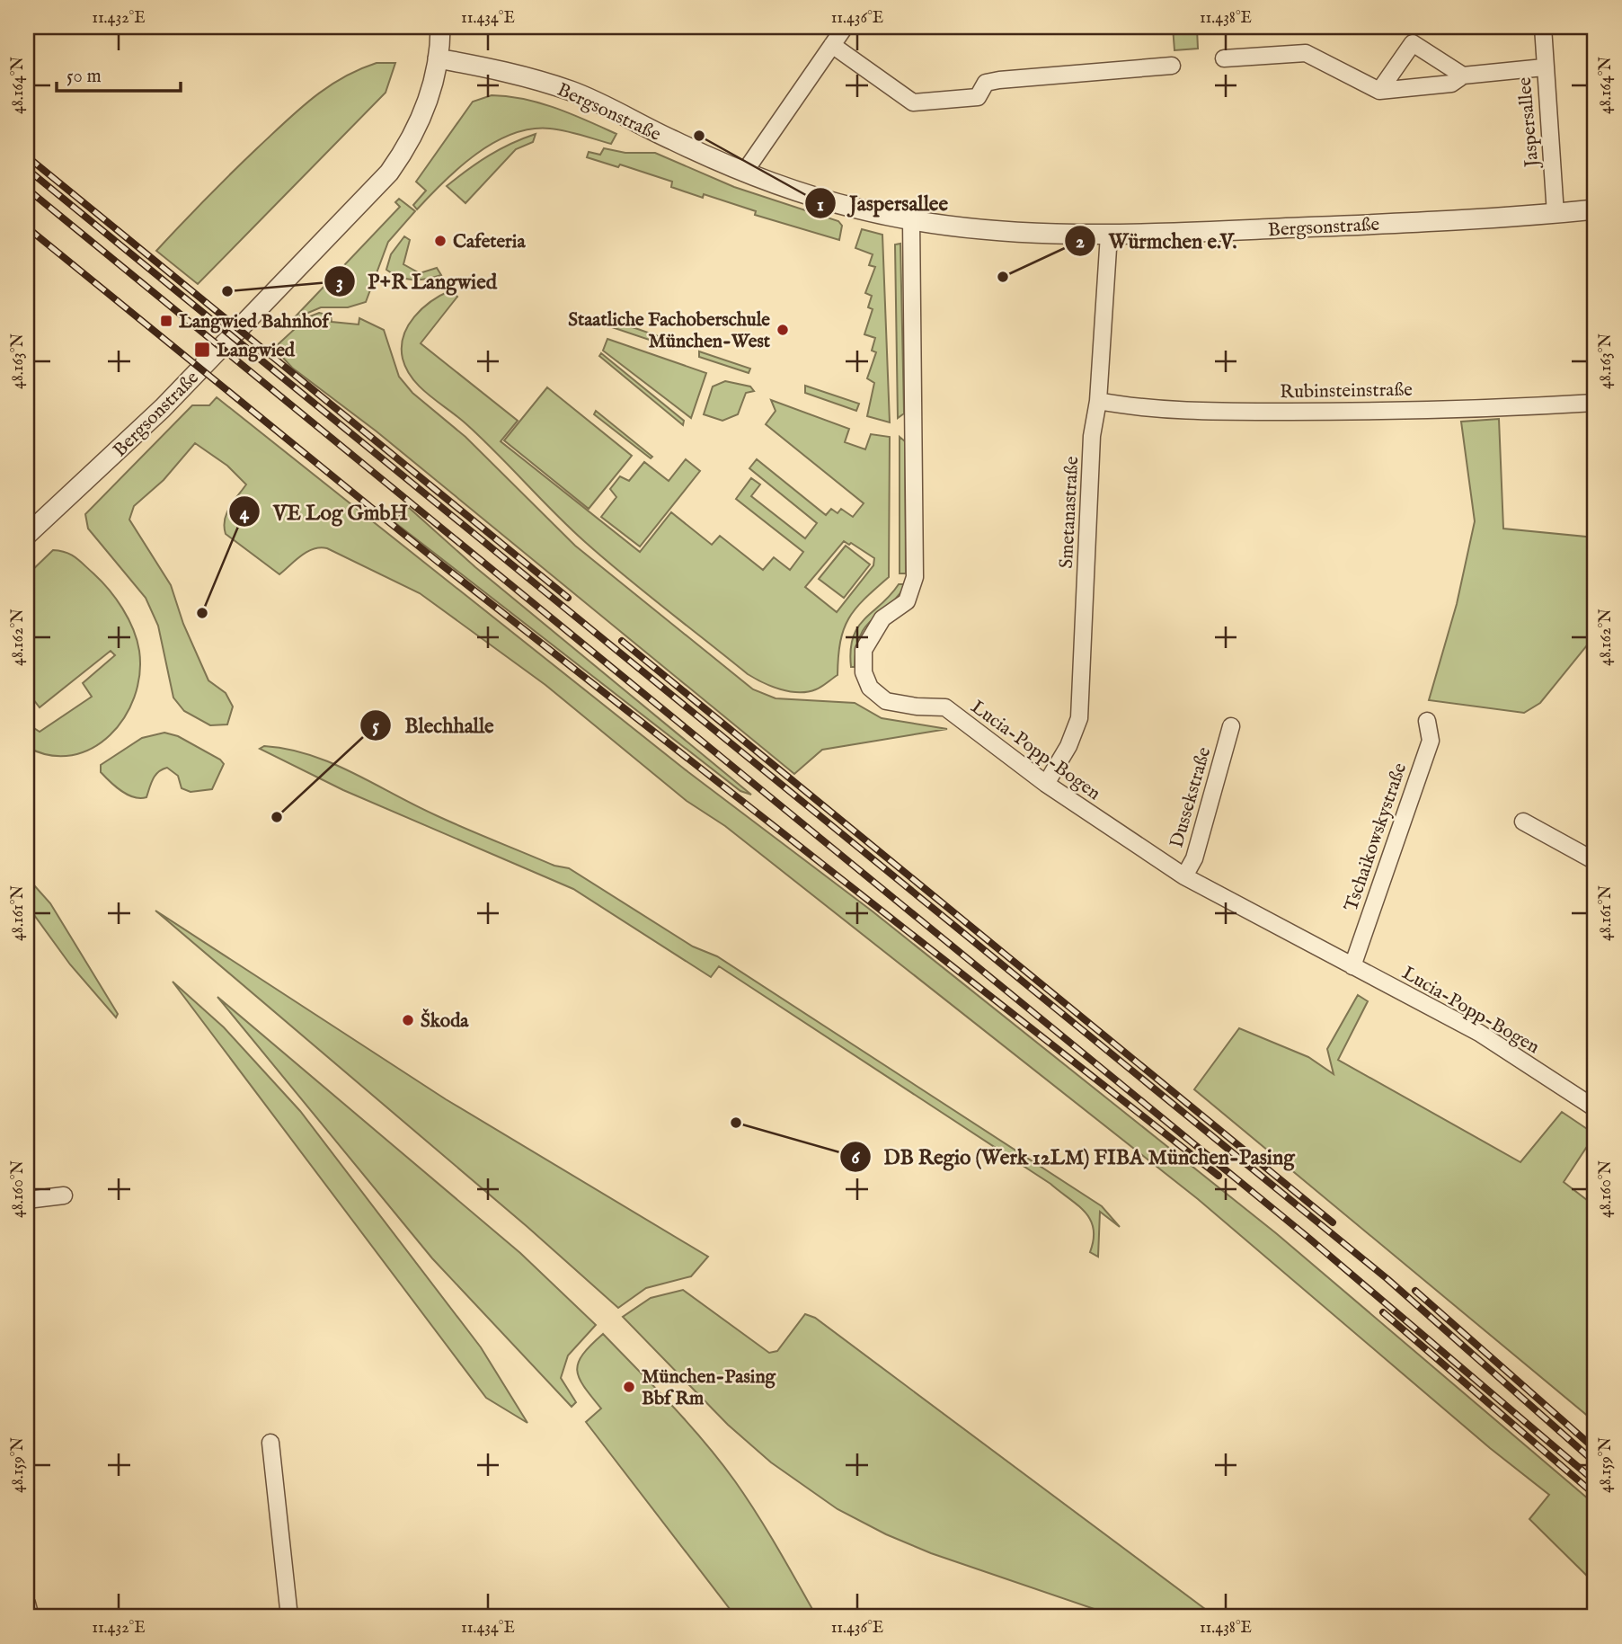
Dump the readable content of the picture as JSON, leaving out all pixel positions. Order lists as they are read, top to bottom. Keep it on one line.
{"streets":{"street":["Bergsonstraße","Jaspersallee","Rubinsteinstraße","Smetanastraße","Lucia-Popp-Bogen","Dussekstraße","Tschaikowskystraße"]},"crossings":[["Bergsonstraße","Jaspersallee"],["Bergsonstraße","Smetanastraße"],["Bergsonstraße","Lucia-Popp-Bogen"],["Rubinsteinstraße","Smetanastraße"],["Smetanastraße","Lucia-Popp-Bogen"],["Lucia-Popp-Bogen","Dussekstraße"],["Lucia-Popp-Bogen","Tschaikowskystraße"]],"places":{"other":["Jaspersallee","Cafeteria","Würmchen e.V.","P+R Langwied","Staatliche Fachoberschule München-West","VE Log GmbH","Blechhalle","Škoda","DB Regio (Werk 12LM) FIBA München-Pasing","München-Pasing Bbf Rm"],"transit":["Langwied Bahnhof","Langwied"]},"scale_bar":"50 m","coordinates":["11.432°E","11.434°E","11.436°E","11.438°E","48.164°N","48.163°N","48.162°N","48.161°N","48.160°N","48.159°N"]}
